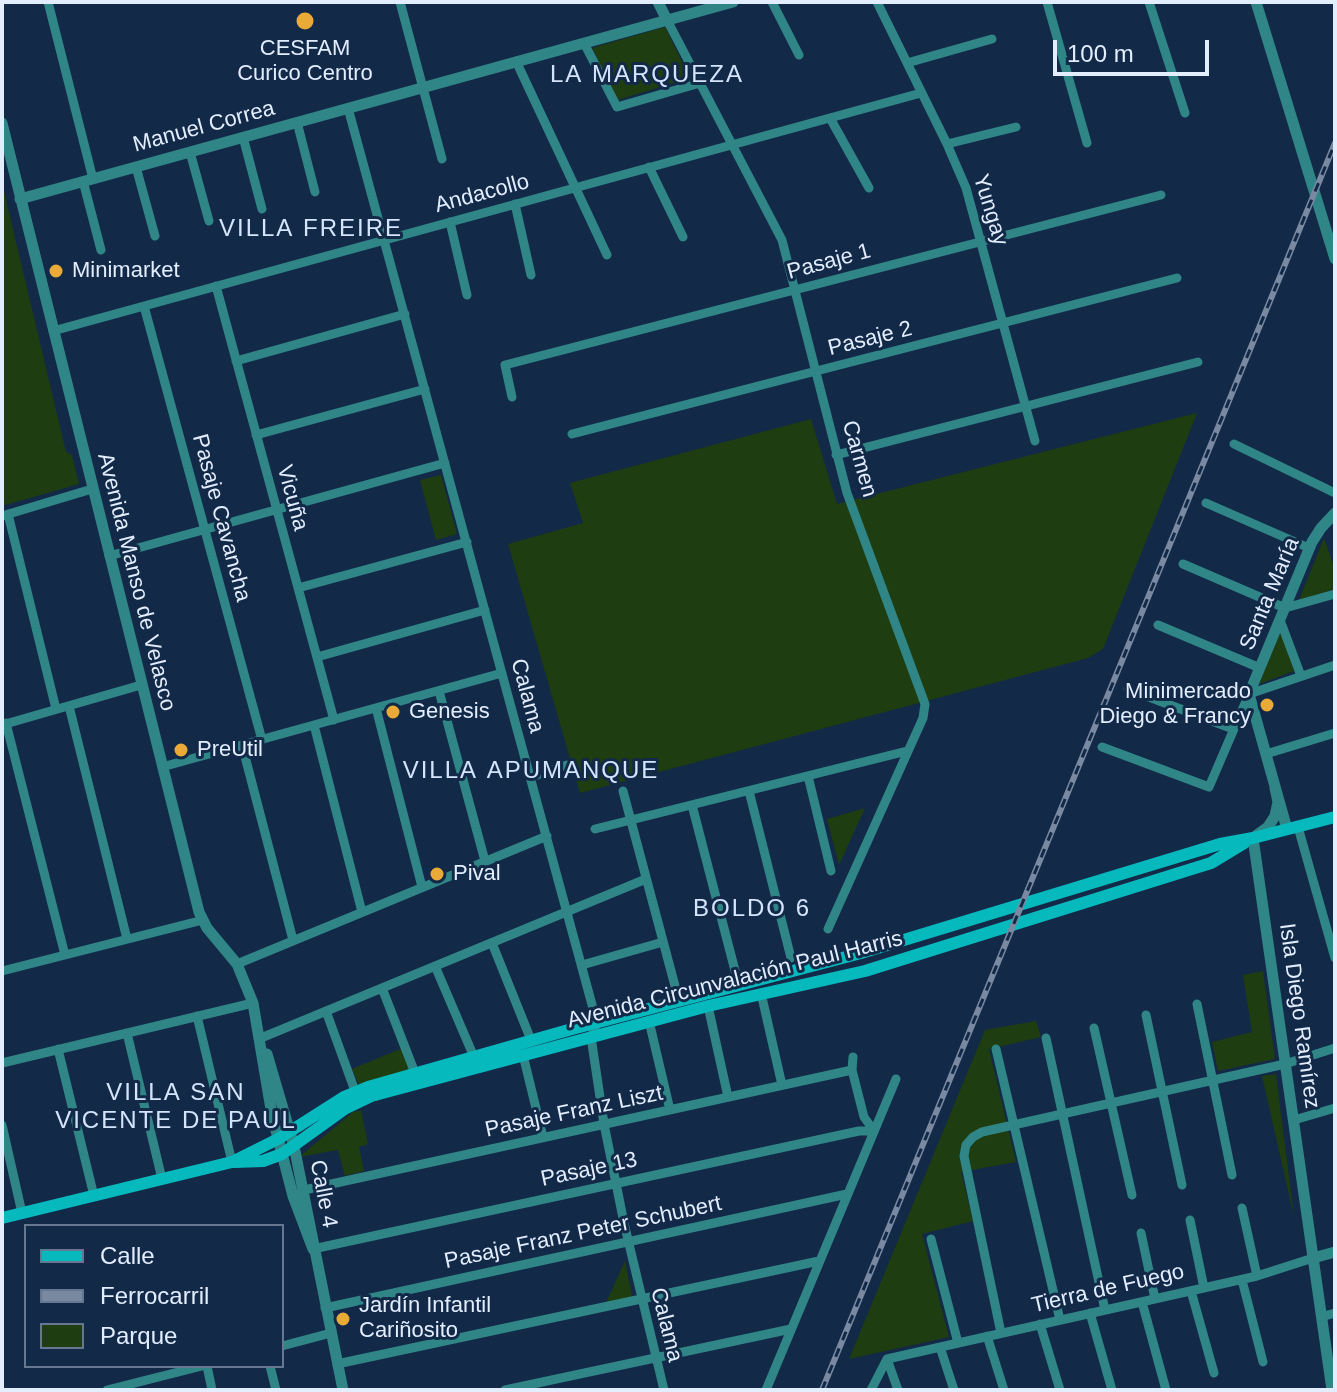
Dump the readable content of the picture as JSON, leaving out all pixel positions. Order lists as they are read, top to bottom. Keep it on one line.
{"streets":{"main road":["Avenida Circunvalación Paul Harris"],"street":["Manuel Correa","Andacollo","Yungay","Pasaje 1","Pasaje 2","Carmen","Vicuña","Pasaje Cavancha","Avenida Manso de Velasco","Santa María","Calama","Isla Diego Ramírez","Pasaje Franz Liszt","Pasaje 13","Calle 4","Pasaje Franz Peter Schubert","Tierra de Fuego"]},"crossings":[["Manuel Correa","Carmen"],["Manuel Correa","Avenida Manso de Velasco"],["Manuel Correa","Calama"],["Andacollo","Yungay"],["Andacollo","Carmen"],["Andacollo","Vicuña"],["Andacollo","Pasaje Cavancha"],["Andacollo","Avenida Manso de Velasco"],["Andacollo","Calama"],["Yungay","Pasaje 1"],["Yungay","Pasaje 2"],["Pasaje 1","Carmen"],["Pasaje 2","Carmen"],["Avenida Manso de Velasco","Avenida Circunvalación Paul Harris"],["Avenida Manso de Velasco","Calle 4"],["Calama","Avenida Circunvalación Paul Harris"],["Calama","Pasaje Franz Liszt"],["Calama","Pasaje 13"],["Calama","Pasaje Franz Peter Schubert"],["Avenida Circunvalación Paul Harris","Isla Diego Ramírez"],["Avenida Circunvalación Paul Harris","Calle 4"],["Isla Diego Ramírez","Tierra de Fuego"],["Pasaje Franz Liszt","Calle 4"],["Pasaje 13","Calle 4"],["Calle 4","Pasaje Franz Peter Schubert"]],"districts":["LA MARQUEZA","VILLA FREIRE","VILLA APUMANQUE","BOLDO 6","VILLA SAN VICENTE DE PAUL"],"places":["CESFAM Curico Centro","Minimarket","Minimercado Diego & Francy","Genesis","PreUtil","Pival","Jardín Infantil Cariñosito"],"legend":["Calle","Ferrocarril","Parque"],"scale_bar":"100 m"}
